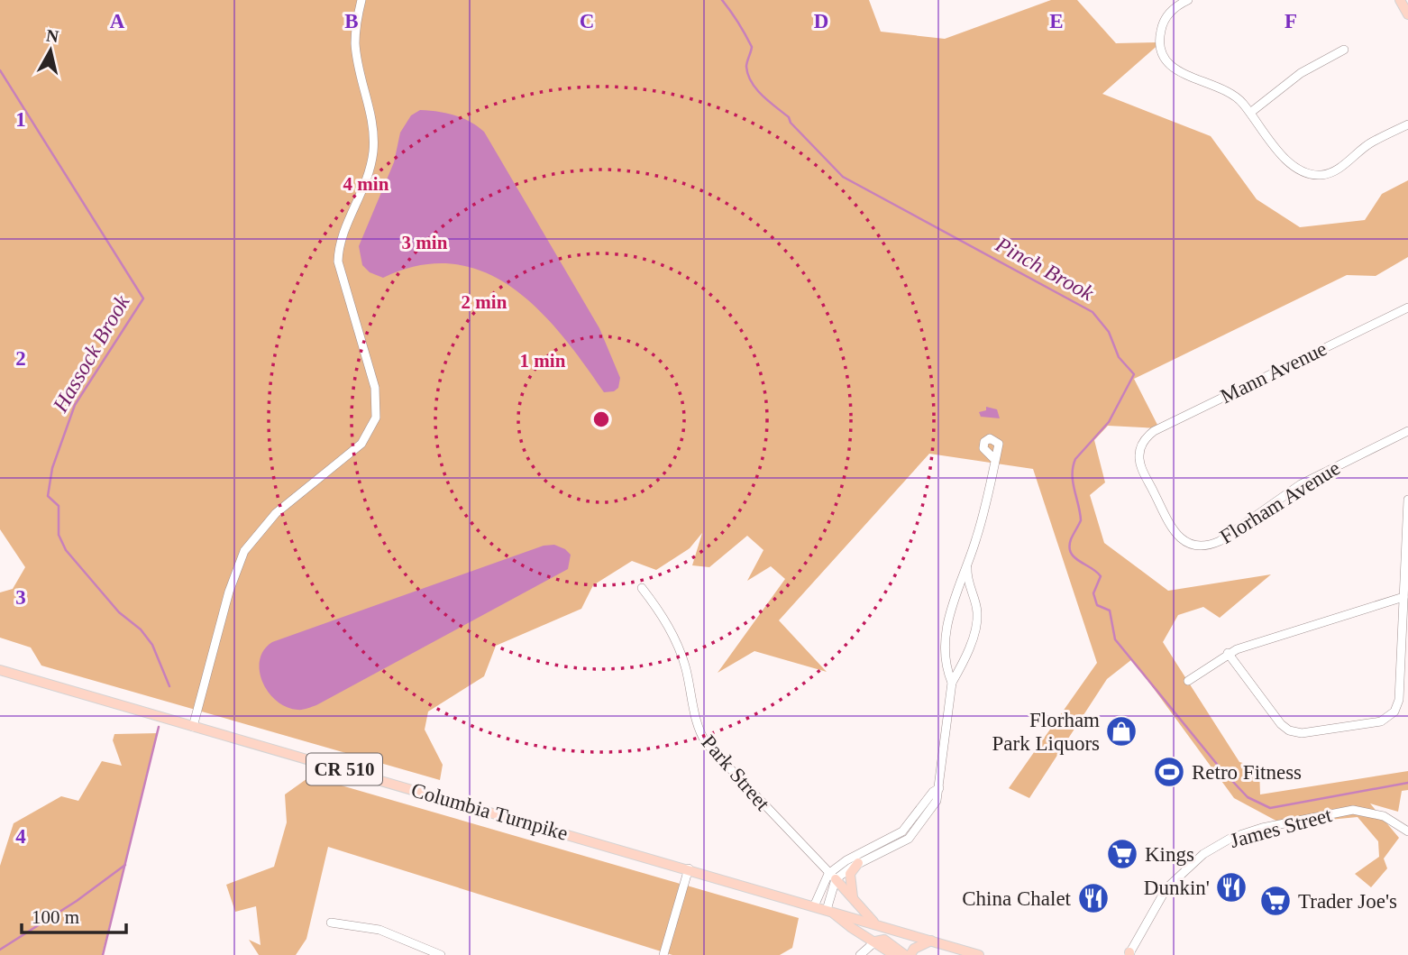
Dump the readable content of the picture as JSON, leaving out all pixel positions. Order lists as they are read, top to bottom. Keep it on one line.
{"streets":{"main road":["CR 510","Columbia Turnpike"],"street":["Mann Avenue","Florham Avenue","Park Street","James Street"]},"crossings":[["Mann Avenue","Florham Avenue"]],"water":["Pinch Brook","Hassock Brook"],"places":{"shop":["Florham Park Liquors"],"sports":["Retro Fitness"],"supermarket":["Kings","Trader Joe's"],"restaurant":["Dunkin'","China Chalet"]},"scale_bar":"100 m","north":"top","grid":{"columns":["A","B","C","D","E","F"],"rows":["1","2","3","4"]},"rings":["4 min","3 min","2 min","1 min"]}
